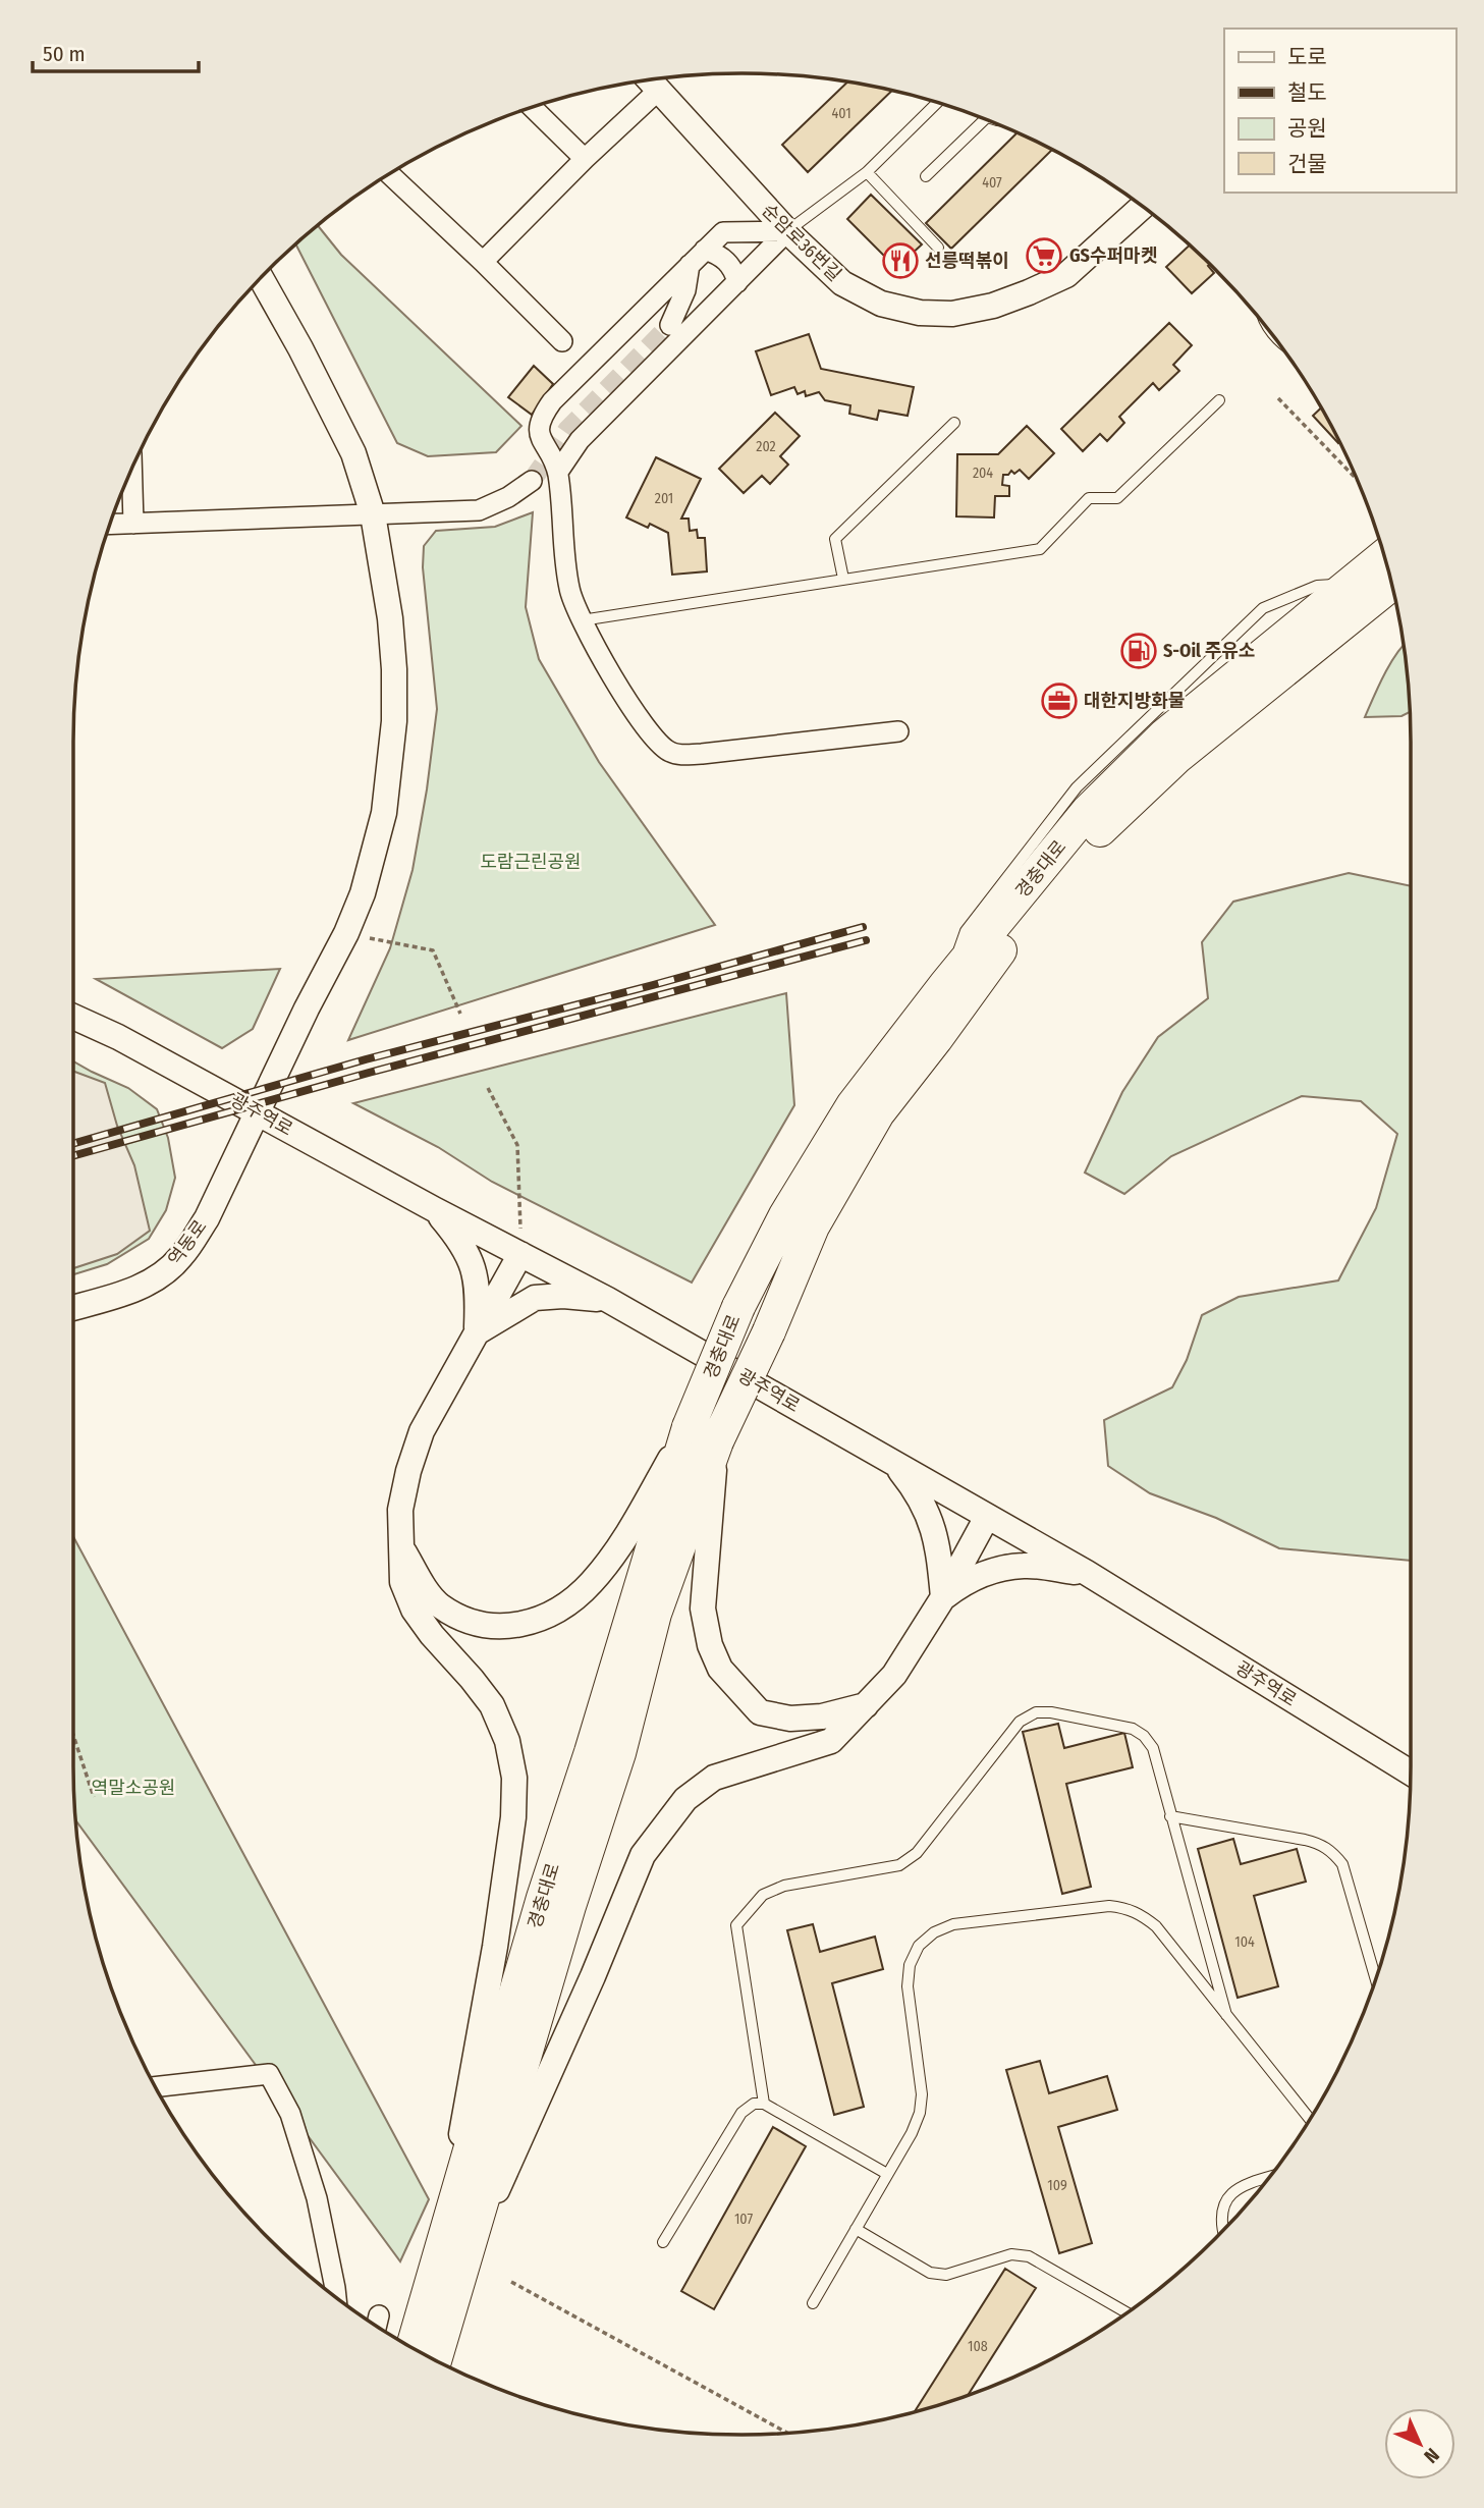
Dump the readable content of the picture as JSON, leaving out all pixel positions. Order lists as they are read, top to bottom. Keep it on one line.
{"streets":{"main road":["경충대로"],"street":["순암로36번길","광주역로","역동로"]},"crossings":[["광주역로","역동로"]],"parks":["도람근린공원","역말소공원"],"places":{"supermarket":["GS수퍼마켓"],"restaurant":["선릉떡볶이"],"fuel station":["S-Oil 주유소"],"office":["대한지방화물"]},"house_numbers":["401","407","202","204","201","104","109","107","108"],"legend":["도로","철도","공원","건물"],"scale_bar":"50 m","north":"bottom right"}
